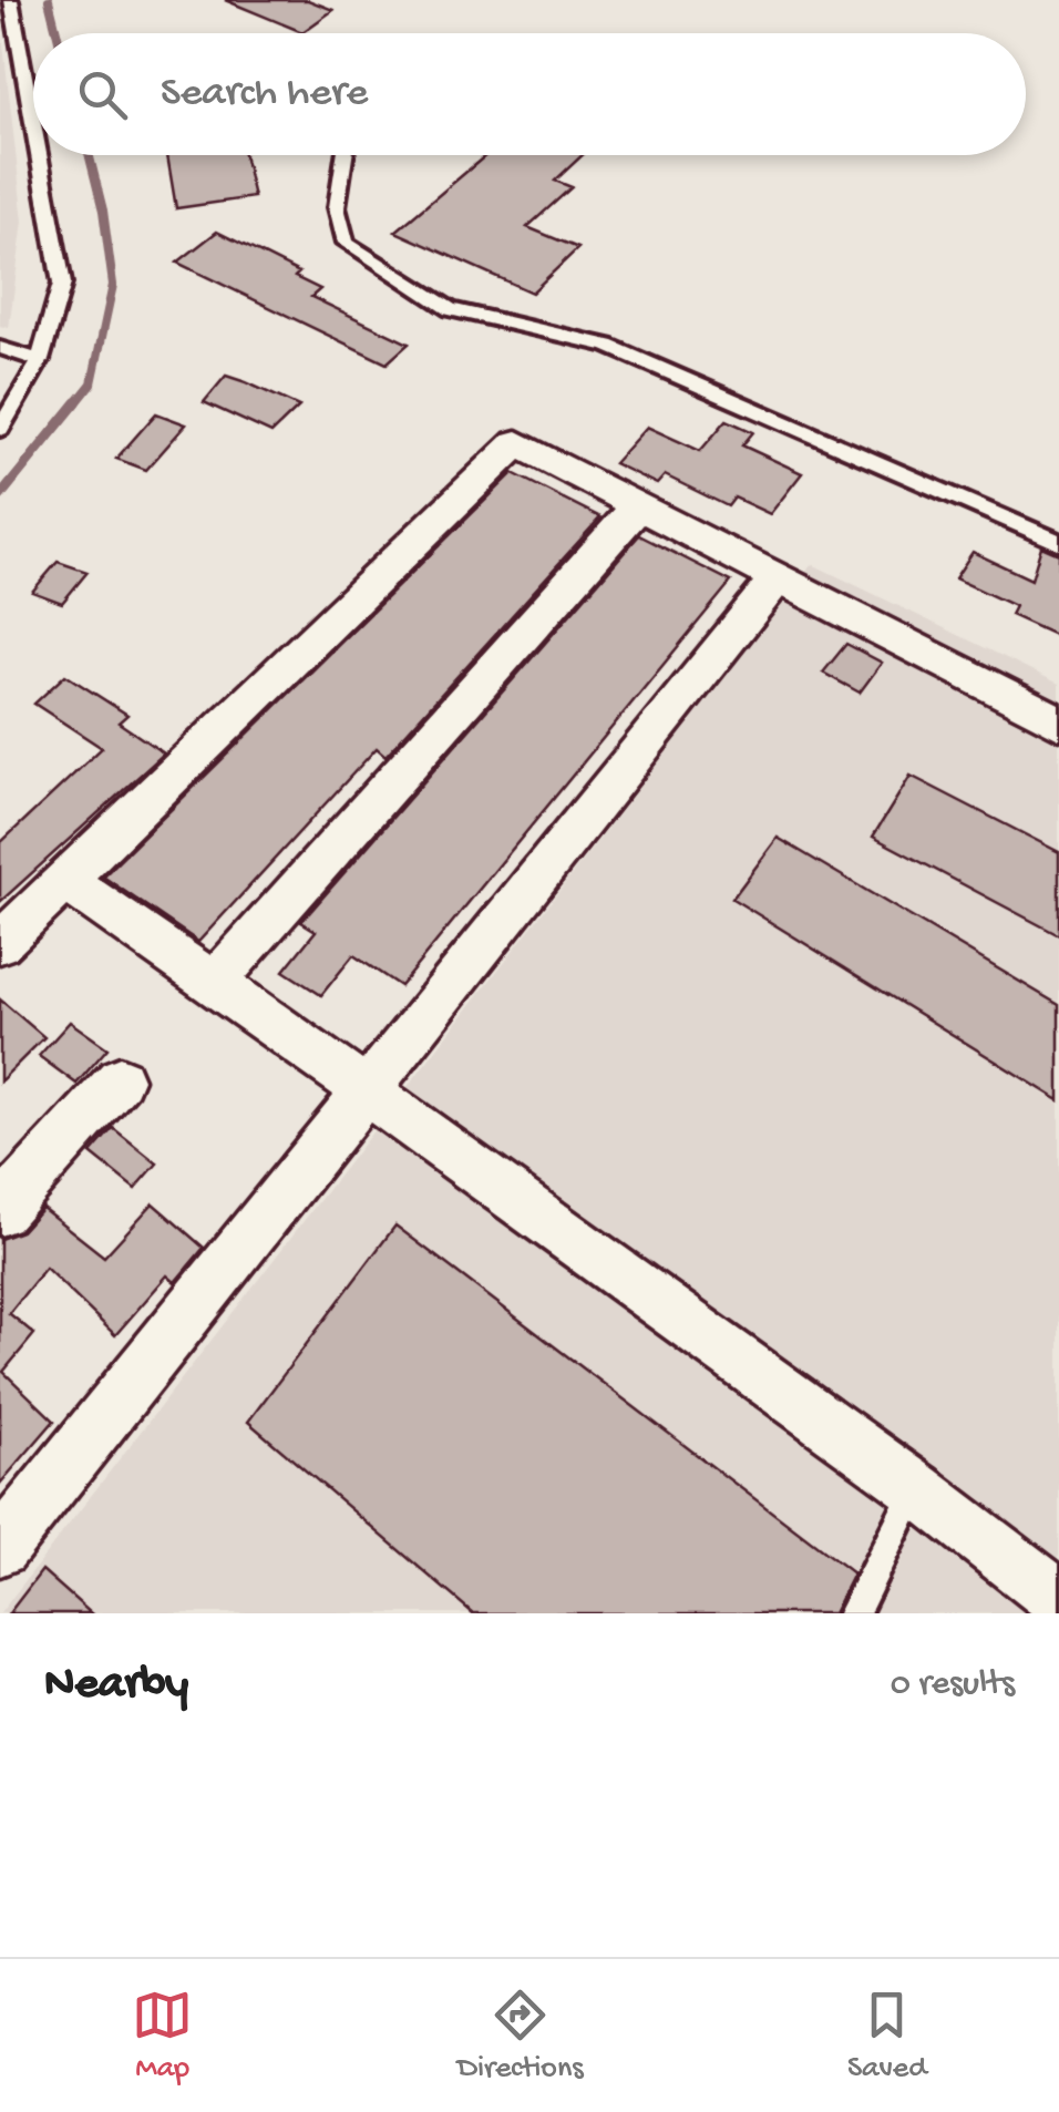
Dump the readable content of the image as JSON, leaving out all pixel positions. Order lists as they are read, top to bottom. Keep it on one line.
{"page":{"search":"Search here","heading":["Nearby","0 results"],"nav":["Map","Directions","Saved"]}}
